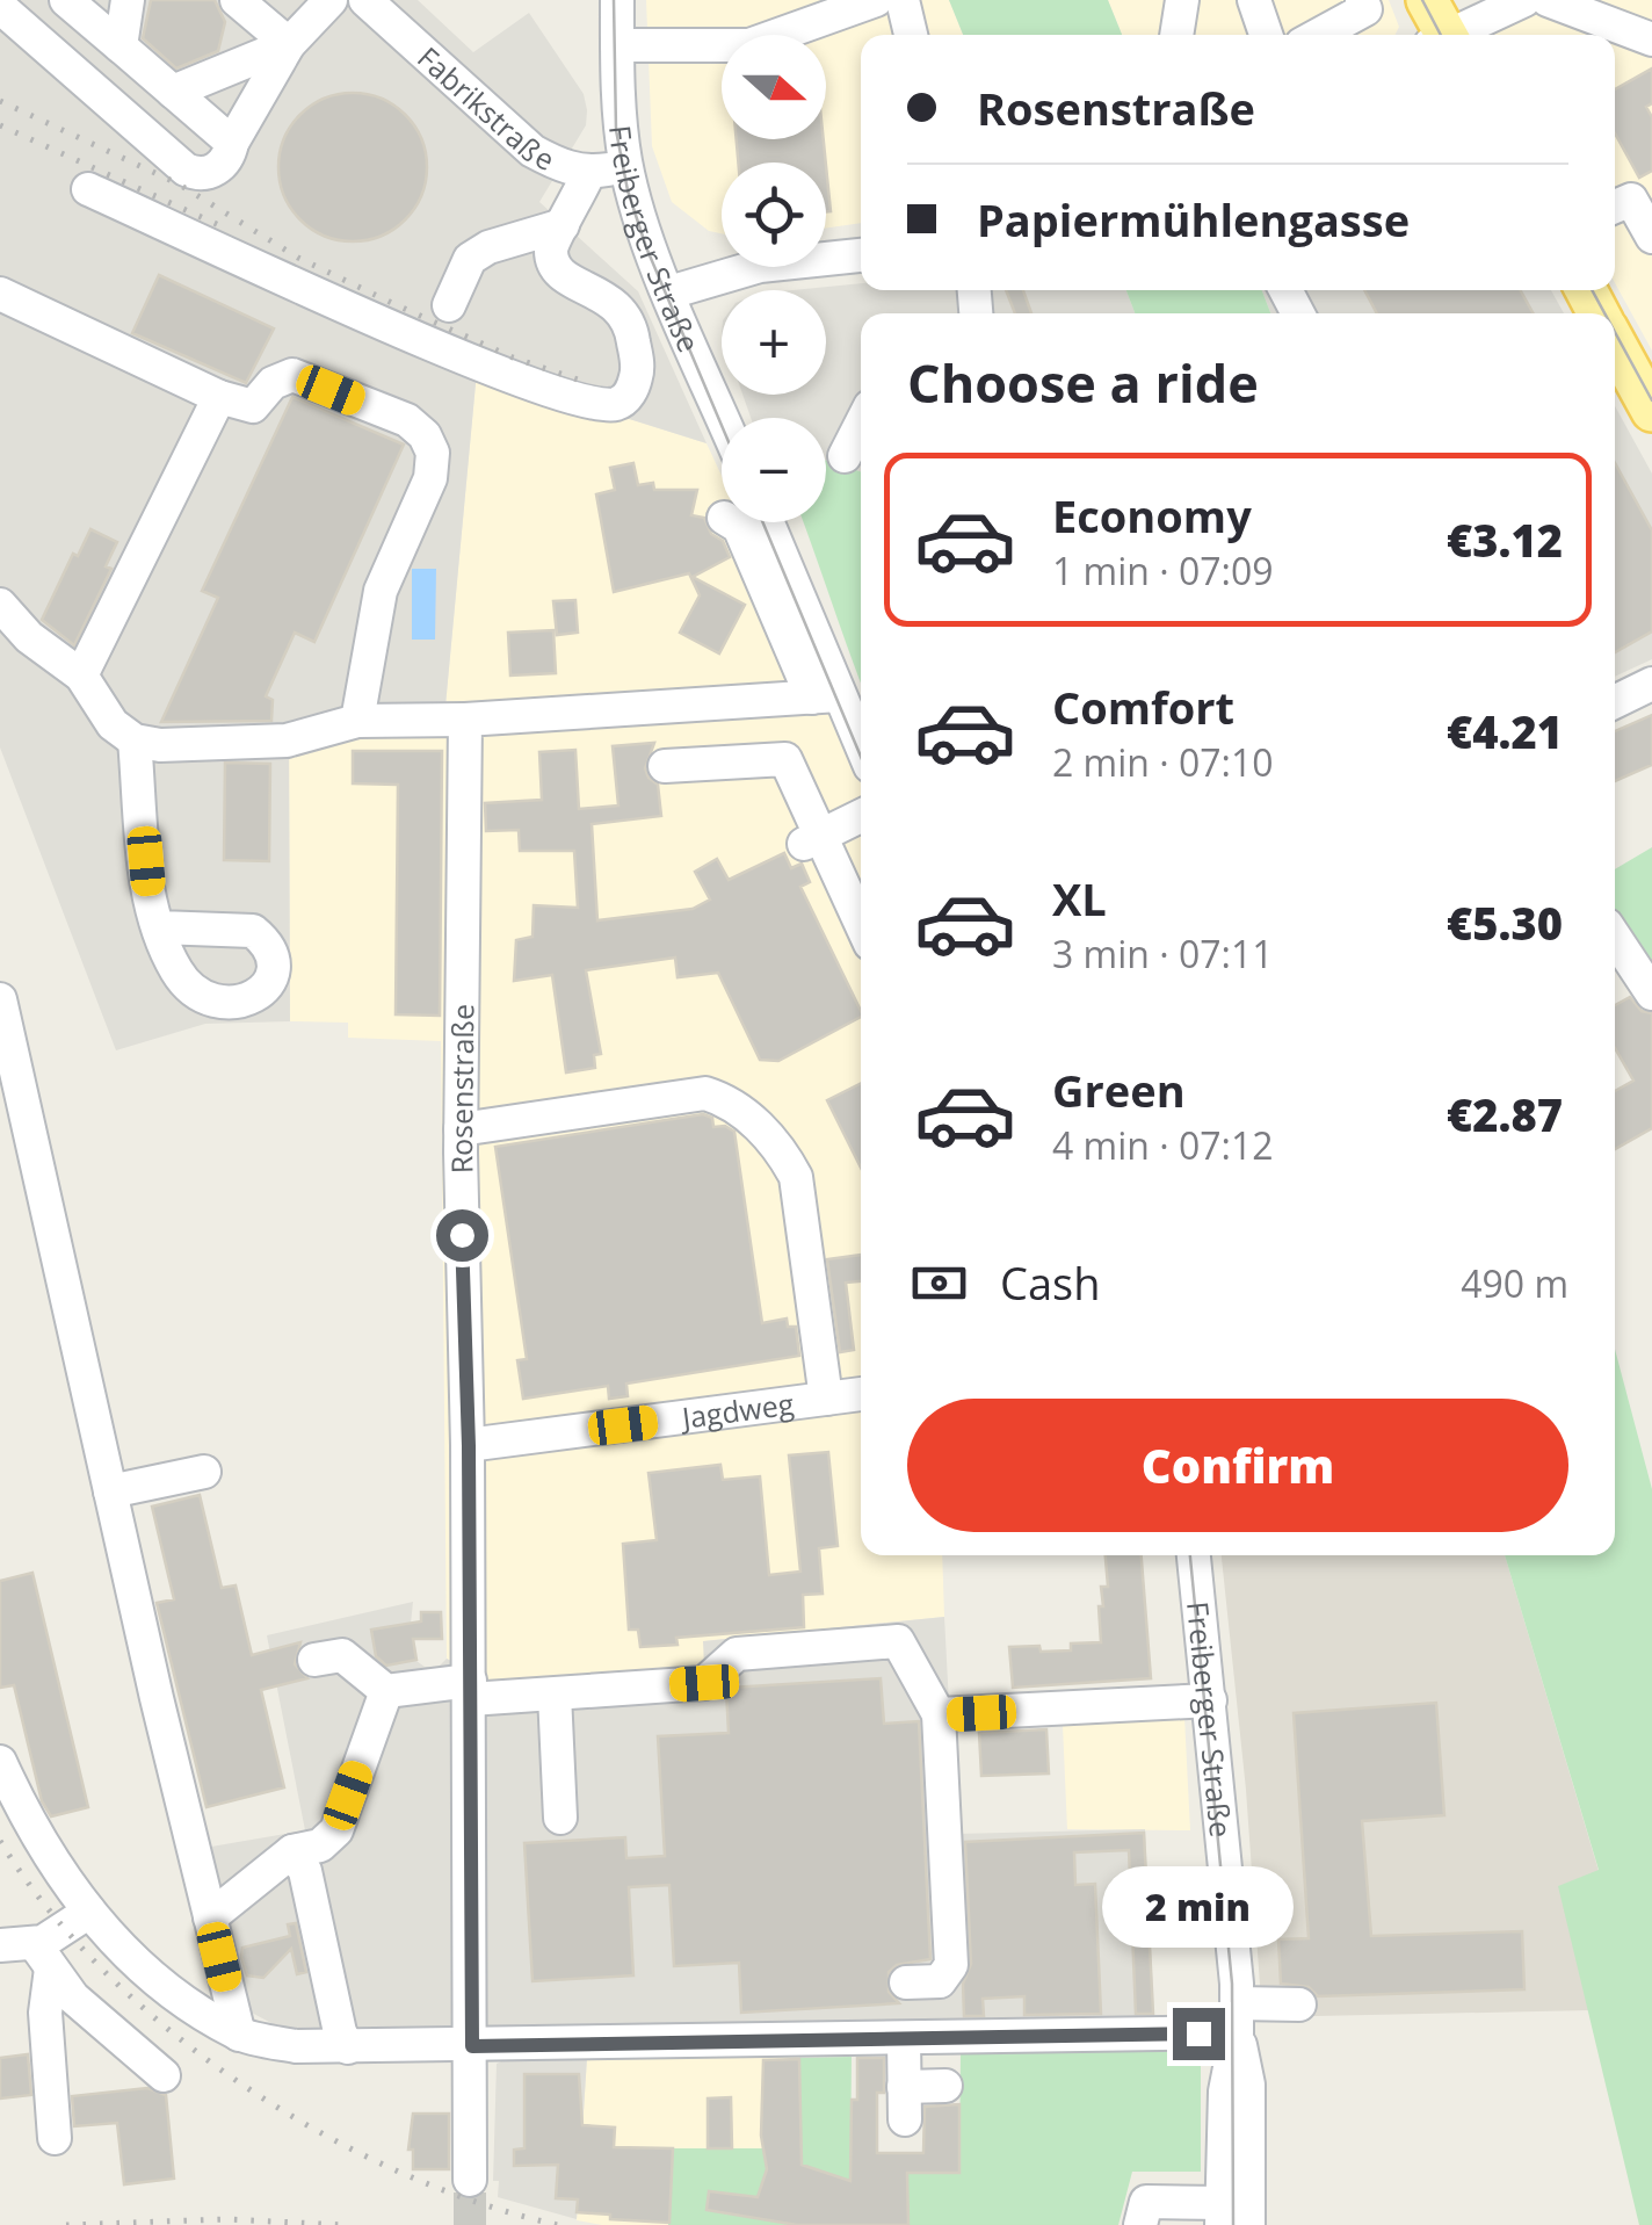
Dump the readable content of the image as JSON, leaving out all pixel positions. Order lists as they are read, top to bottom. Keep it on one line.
{"streets":{"street":["Fabrikstraße","Freiberger Straße","Rosenstraße","Jagdweg"]},"crossings":[["Fabrikstraße","Freiberger Straße"],["Rosenstraße","Jagdweg"]],"north":"right","page":{"map_buttons":["+","−"],"banner":["Rosenstraße","Papiermühlengasse"],"heading":"Choose a ride","list":[{"name":"Economy","note":"1 min · 07:09","value":"€3.12"},{"name":"Comfort","note":"2 min · 07:10","value":"€4.21"},{"name":"XL","note":"3 min · 07:11","value":"€5.30"},{"name":"Green","note":"4 min · 07:12","value":"€2.87"}],"pay":["Cash","490 m"],"buttons":"Confirm","bubble":"2 min"}}
